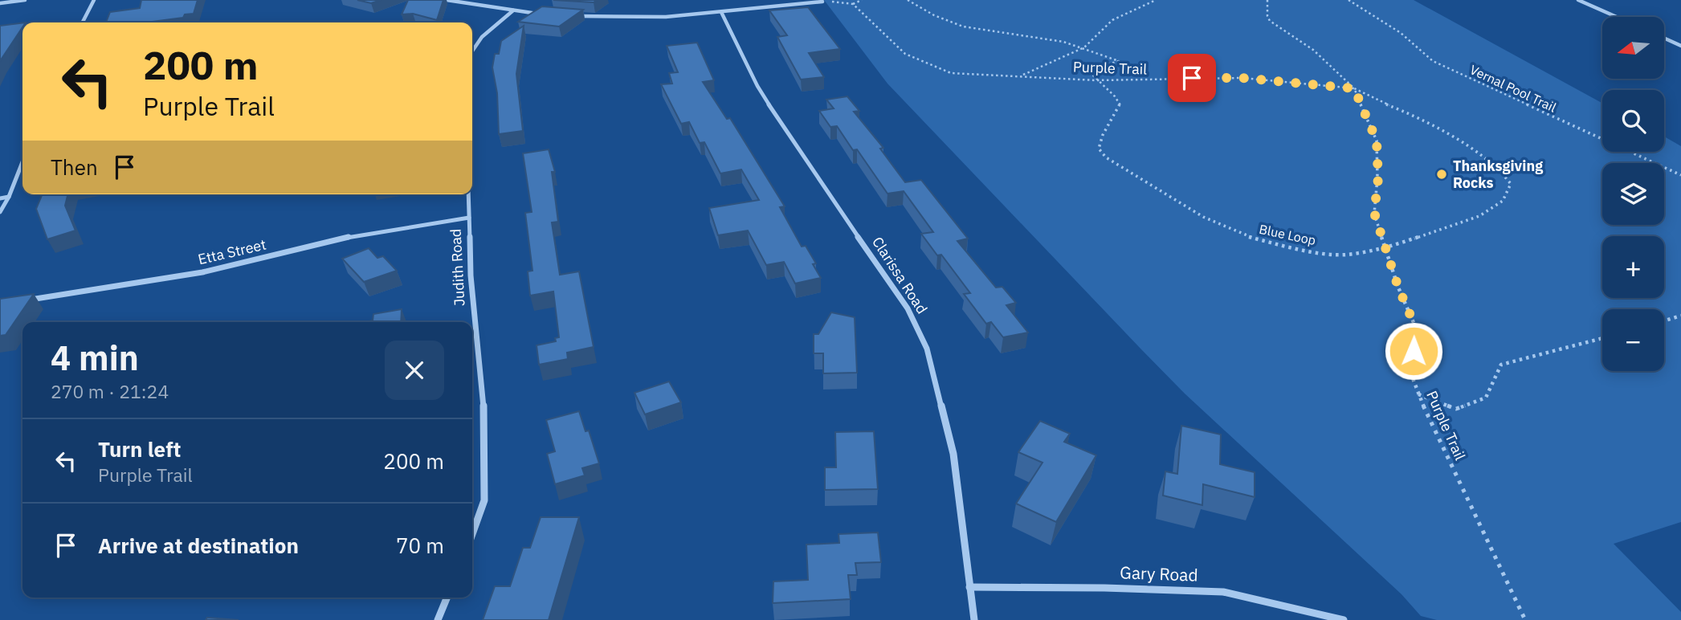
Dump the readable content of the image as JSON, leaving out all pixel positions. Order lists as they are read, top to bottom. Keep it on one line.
{"streets":{"street":["Etta Street","Judith Road","Clarissa Road","Gary Road"],"path":["Purple Trail","Vernal Pool Trail","Blue Loop"]},"crossings":[["Purple Trail","Blue Loop"],["Etta Street","Judith Road"],["Clarissa Road","Gary Road"]],"places":["Thanksgiving Rocks"],"north":"left","page":{"map_buttons":["+","−"],"turn":["200 m","Purple Trail"],"then":"Then","heading":["4 min","270 m · 21:24"],"list":[{"name":"Turn left","note":"Purple Trail","value":"200 m"},{"name":"Arrive at destination","value":"70 m"}]}}
